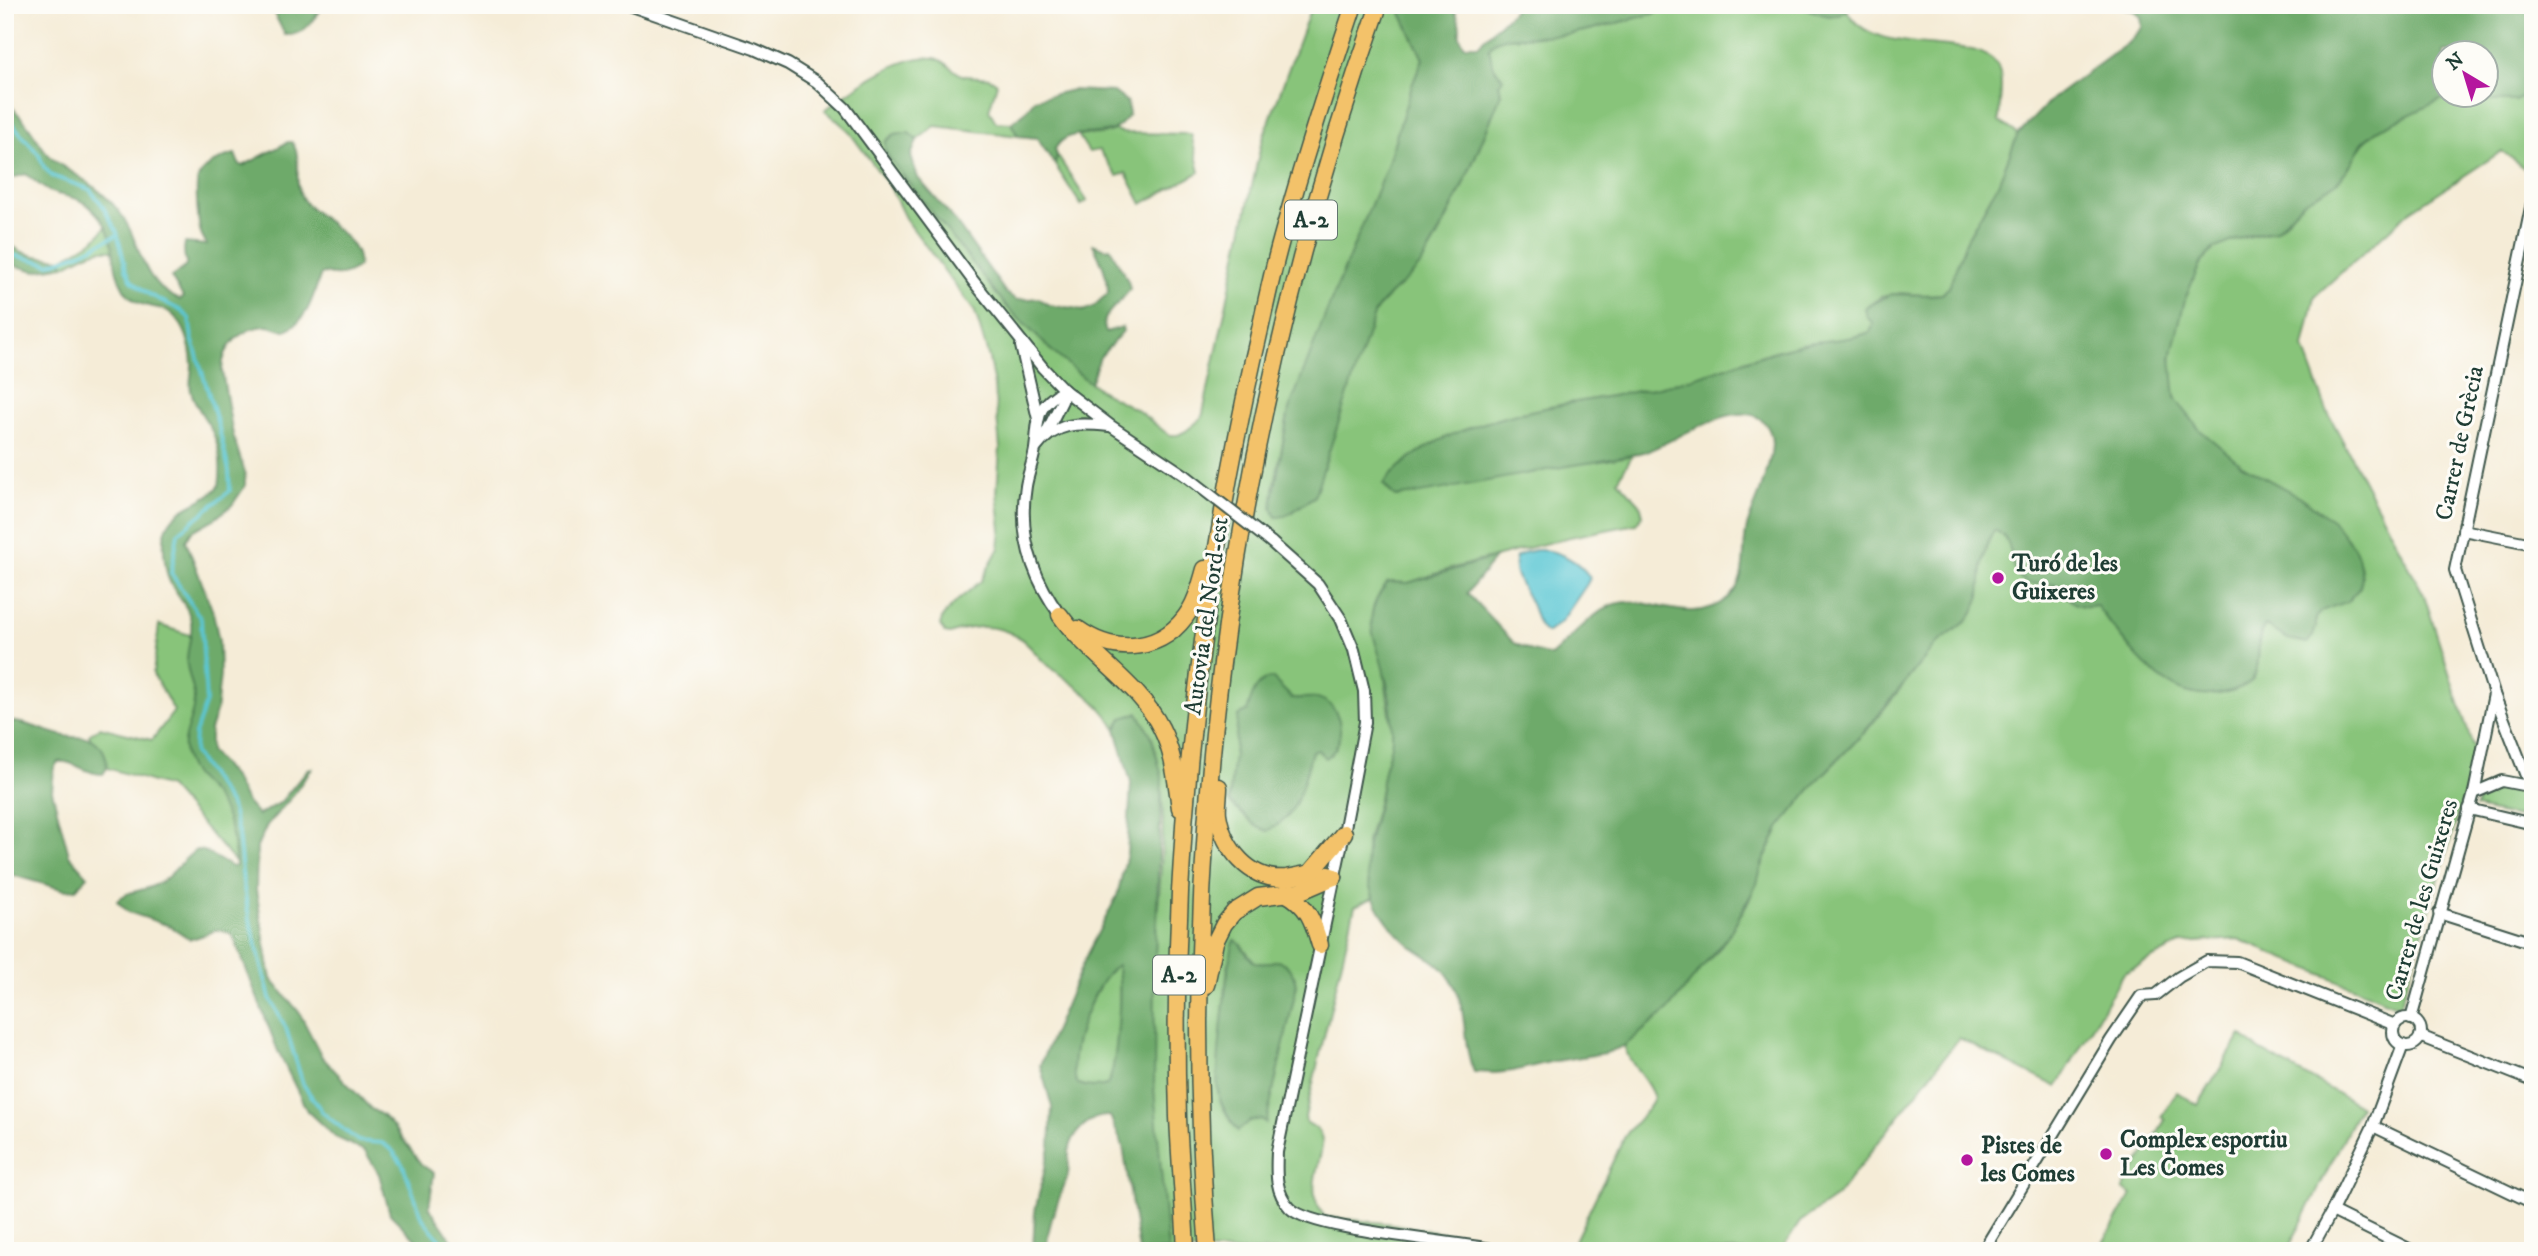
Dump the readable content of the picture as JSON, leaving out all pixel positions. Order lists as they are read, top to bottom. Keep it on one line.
{"streets":{"highway":["A-2","Autovia del Nord-est"],"street":["Carrer de Grècia","Carrer de les Guixeres"]},"crossings":[["Carrer de Grècia","Carrer de les Guixeres"]],"places":["Turó de les Guixeres","Complex esportiu Les Comes","Pistes de les Comes"],"north":"top left"}
